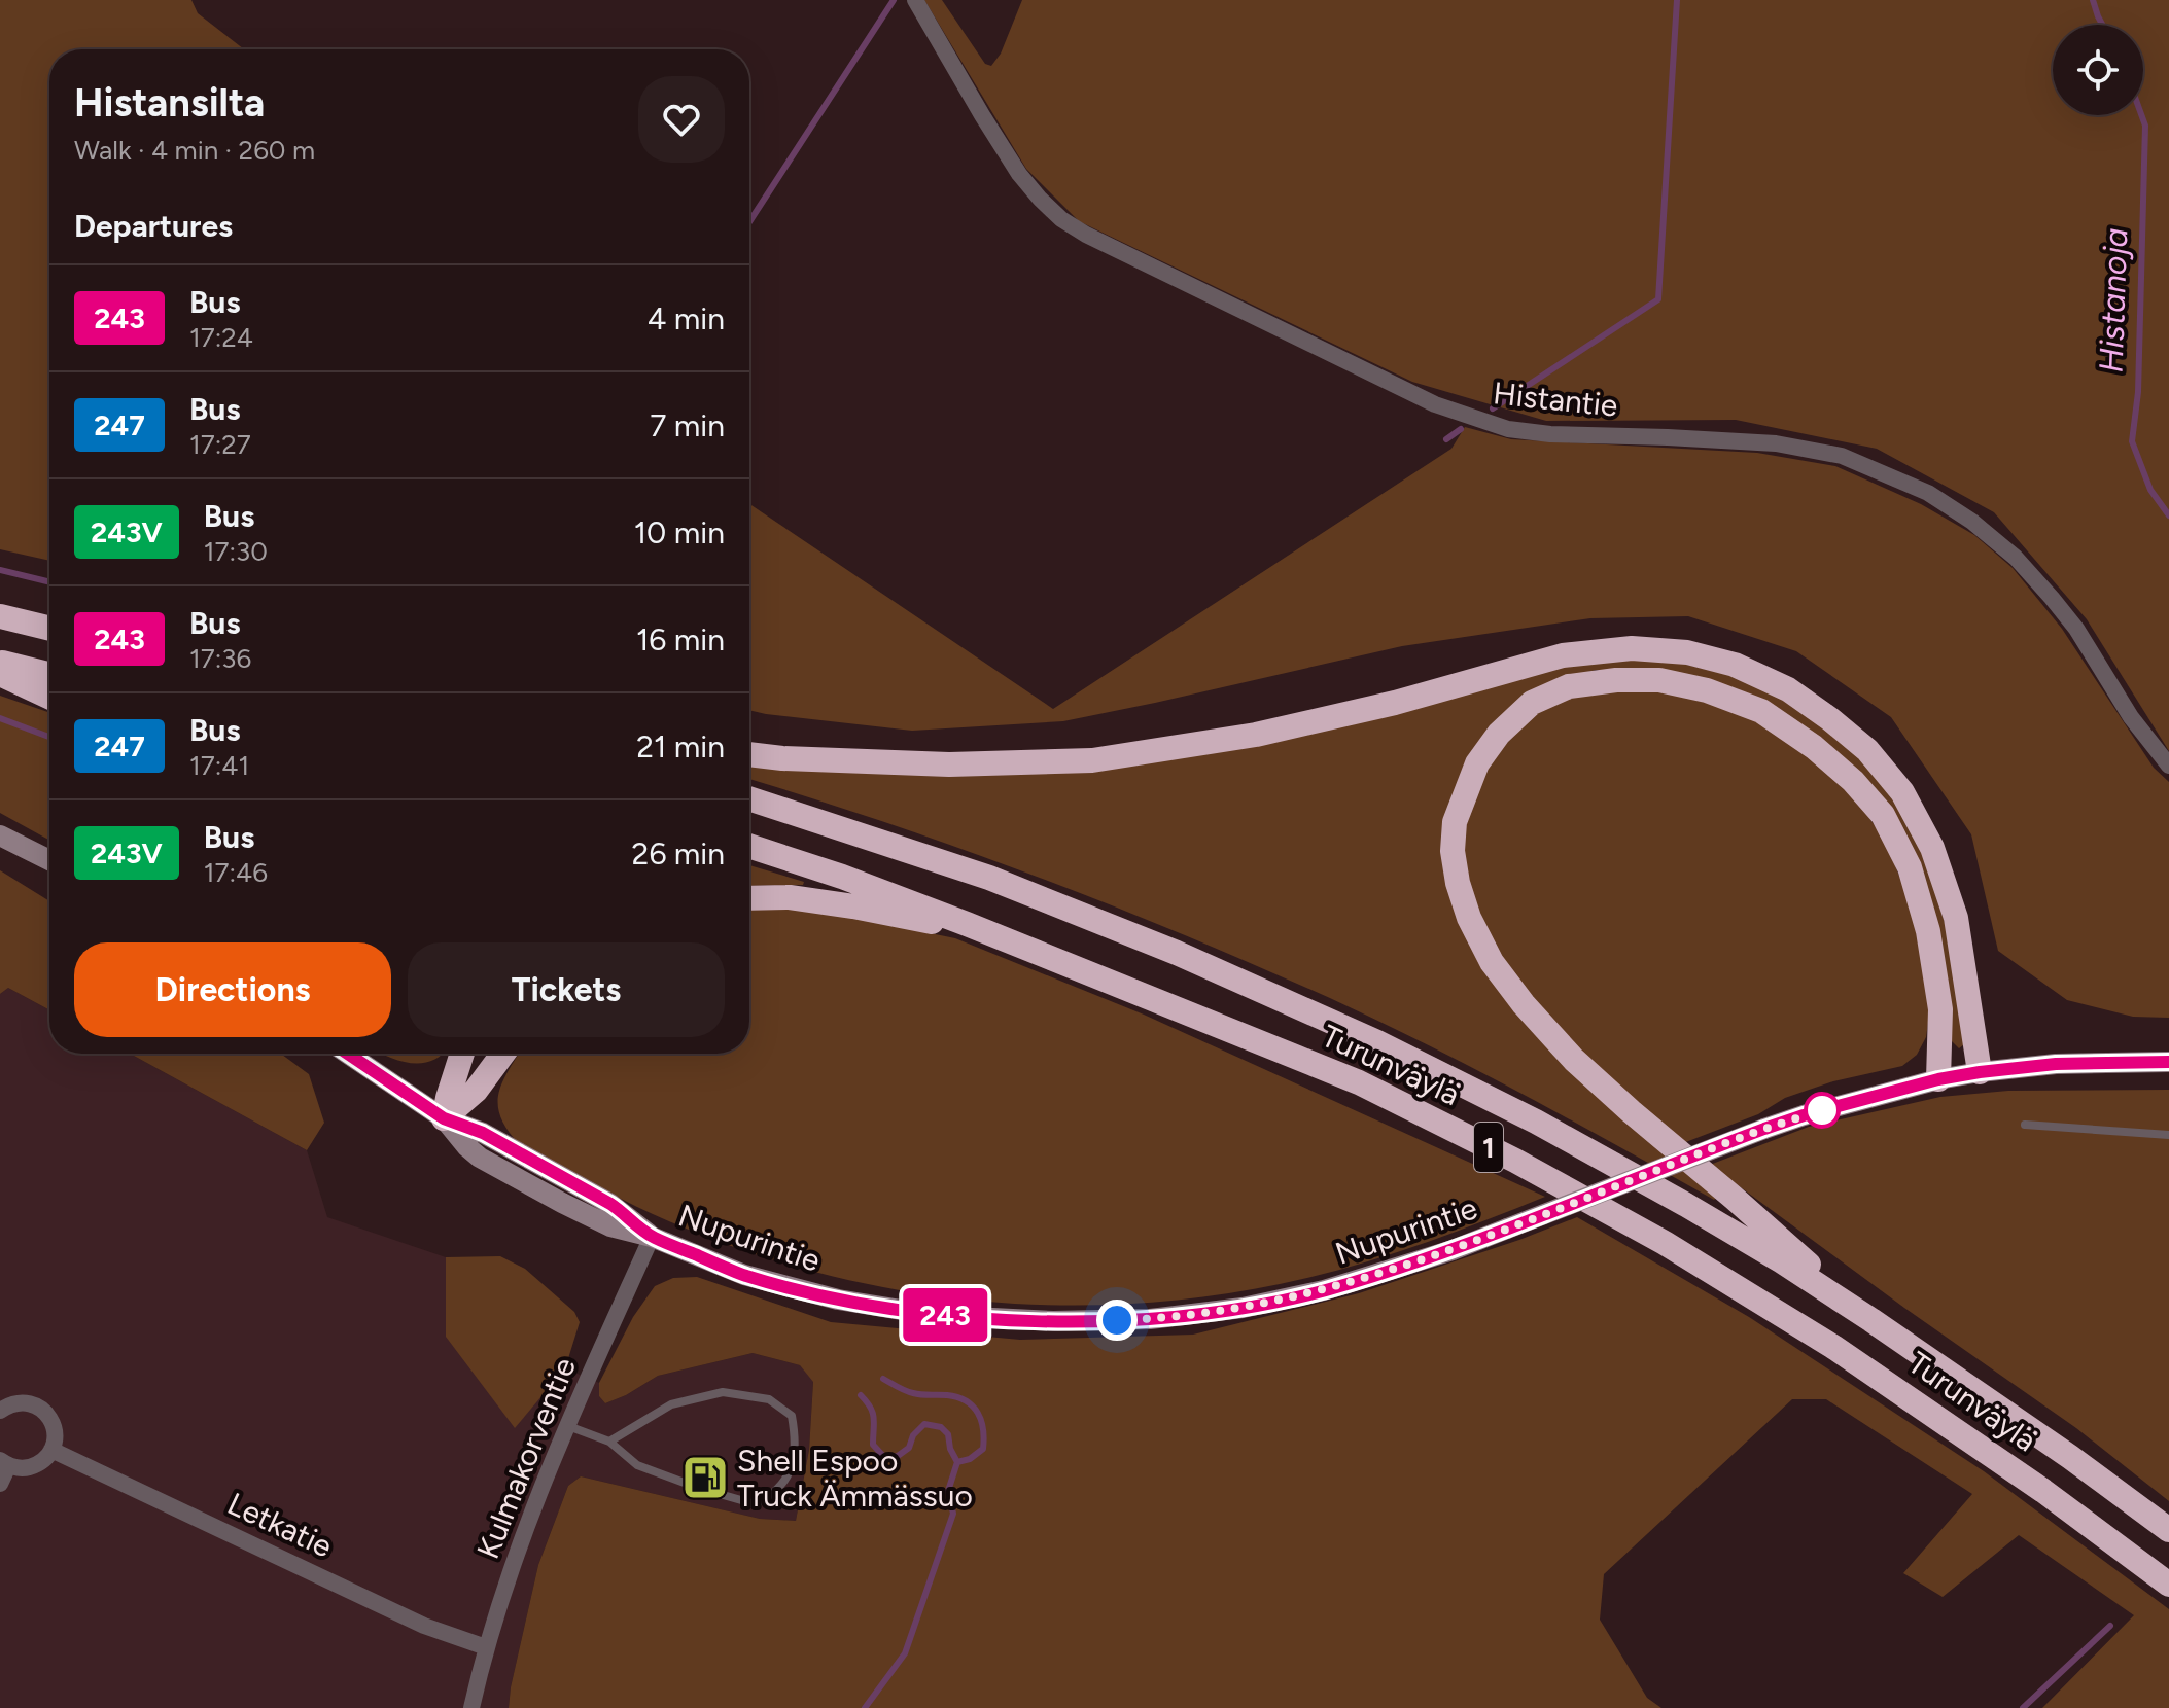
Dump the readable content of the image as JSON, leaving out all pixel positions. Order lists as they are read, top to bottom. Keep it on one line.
{"streets":{"highway":["Turunväylä","1"],"main road":["Nupurintie"],"street":["Histantie","Kulmakorventie","Letkatie"]},"crossings":[["Nupurintie","Kulmakorventie"],["Kulmakorventie","Letkatie"]],"water":["Histanoja"],"places":{"fuel station":["Shell Espoo Truck Ämmässuo"]},"lines":["bus line 243"],"page":{"on_map":"243","heading":[["Histansilta","Walk · 4 min · 260 m"],"Departures"],"list":[{"mark":"243","name":"Bus","note":"17:24","value":"4 min"},{"mark":"247","name":"Bus","note":"17:27","value":"7 min"},{"mark":"243V","name":"Bus","note":"17:30","value":"10 min"},{"mark":"243","name":"Bus","note":"17:36","value":"16 min"},{"mark":"247","name":"Bus","note":"17:41","value":"21 min"},{"mark":"243V","name":"Bus","note":"17:46","value":"26 min"}],"buttons":["Directions","Tickets"]}}
